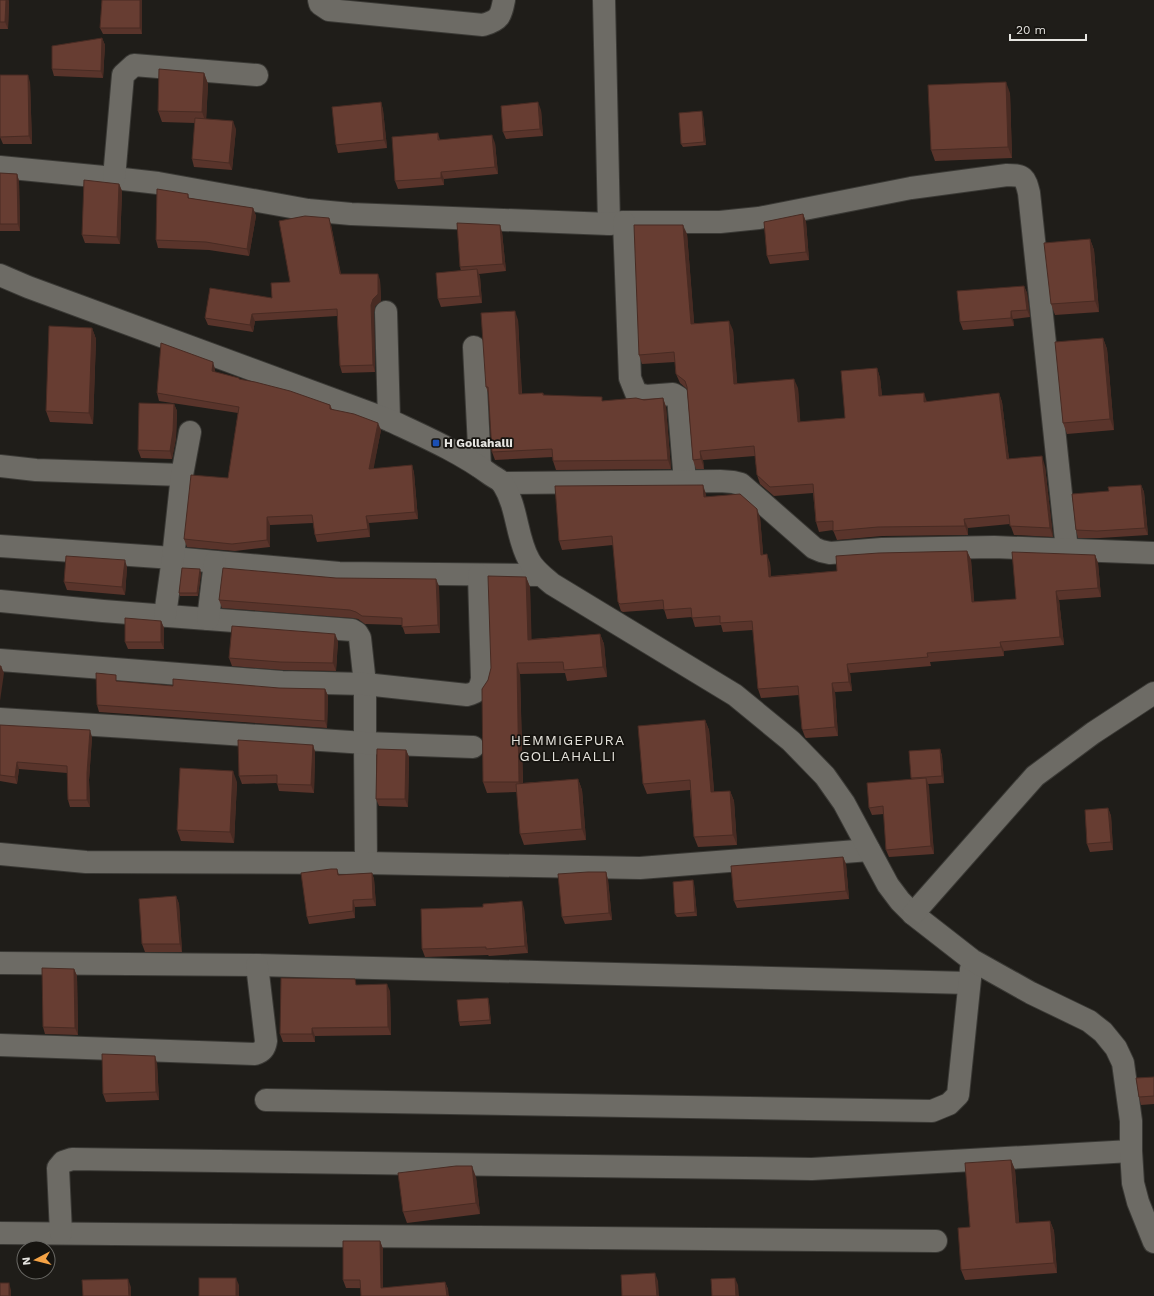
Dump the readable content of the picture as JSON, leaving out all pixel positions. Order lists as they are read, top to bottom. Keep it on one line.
{"districts":["HEMMIGEPURA GOLLAHALLI"],"places":{"transit":["H Gollahalli"]},"scale_bar":"20 m","north":"left"}
